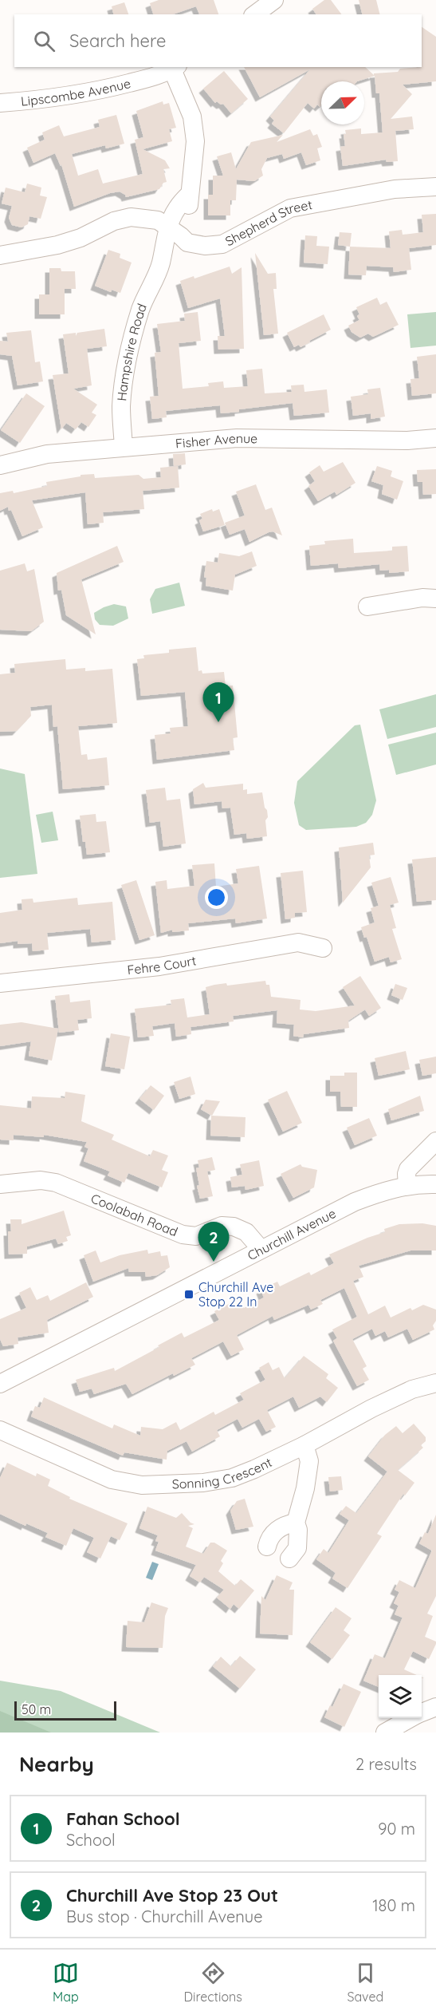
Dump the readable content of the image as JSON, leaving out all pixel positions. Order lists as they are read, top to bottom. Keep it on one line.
{"streets":{"street":["Lipscombe Avenue","Shepherd Street","Hampshire Road","Fisher Avenue","Fehre Court","Coolabah Road","Churchill Avenue","Sonning Crescent"]},"crossings":[["Lipscombe Avenue","Hampshire Road"],["Shepherd Street","Hampshire Road"],["Hampshire Road","Fisher Avenue"],["Coolabah Road","Churchill Avenue"]],"places":{"transit":["Churchill Ave Stop 22 In"]},"scale_bar":"50 m","north":"top right","page":{"search":"Search here","pins":["1","2"],"scale":"50 m","heading":["Nearby","2 results"],"list":[{"mark":"1","name":"Fahan School","note":"School","value":"90 m"},{"mark":"2","name":"Churchill Ave Stop 23 Out","note":"Bus stop · Churchill Avenue","value":"180 m"}],"nav":["Map","Directions","Saved"]}}
